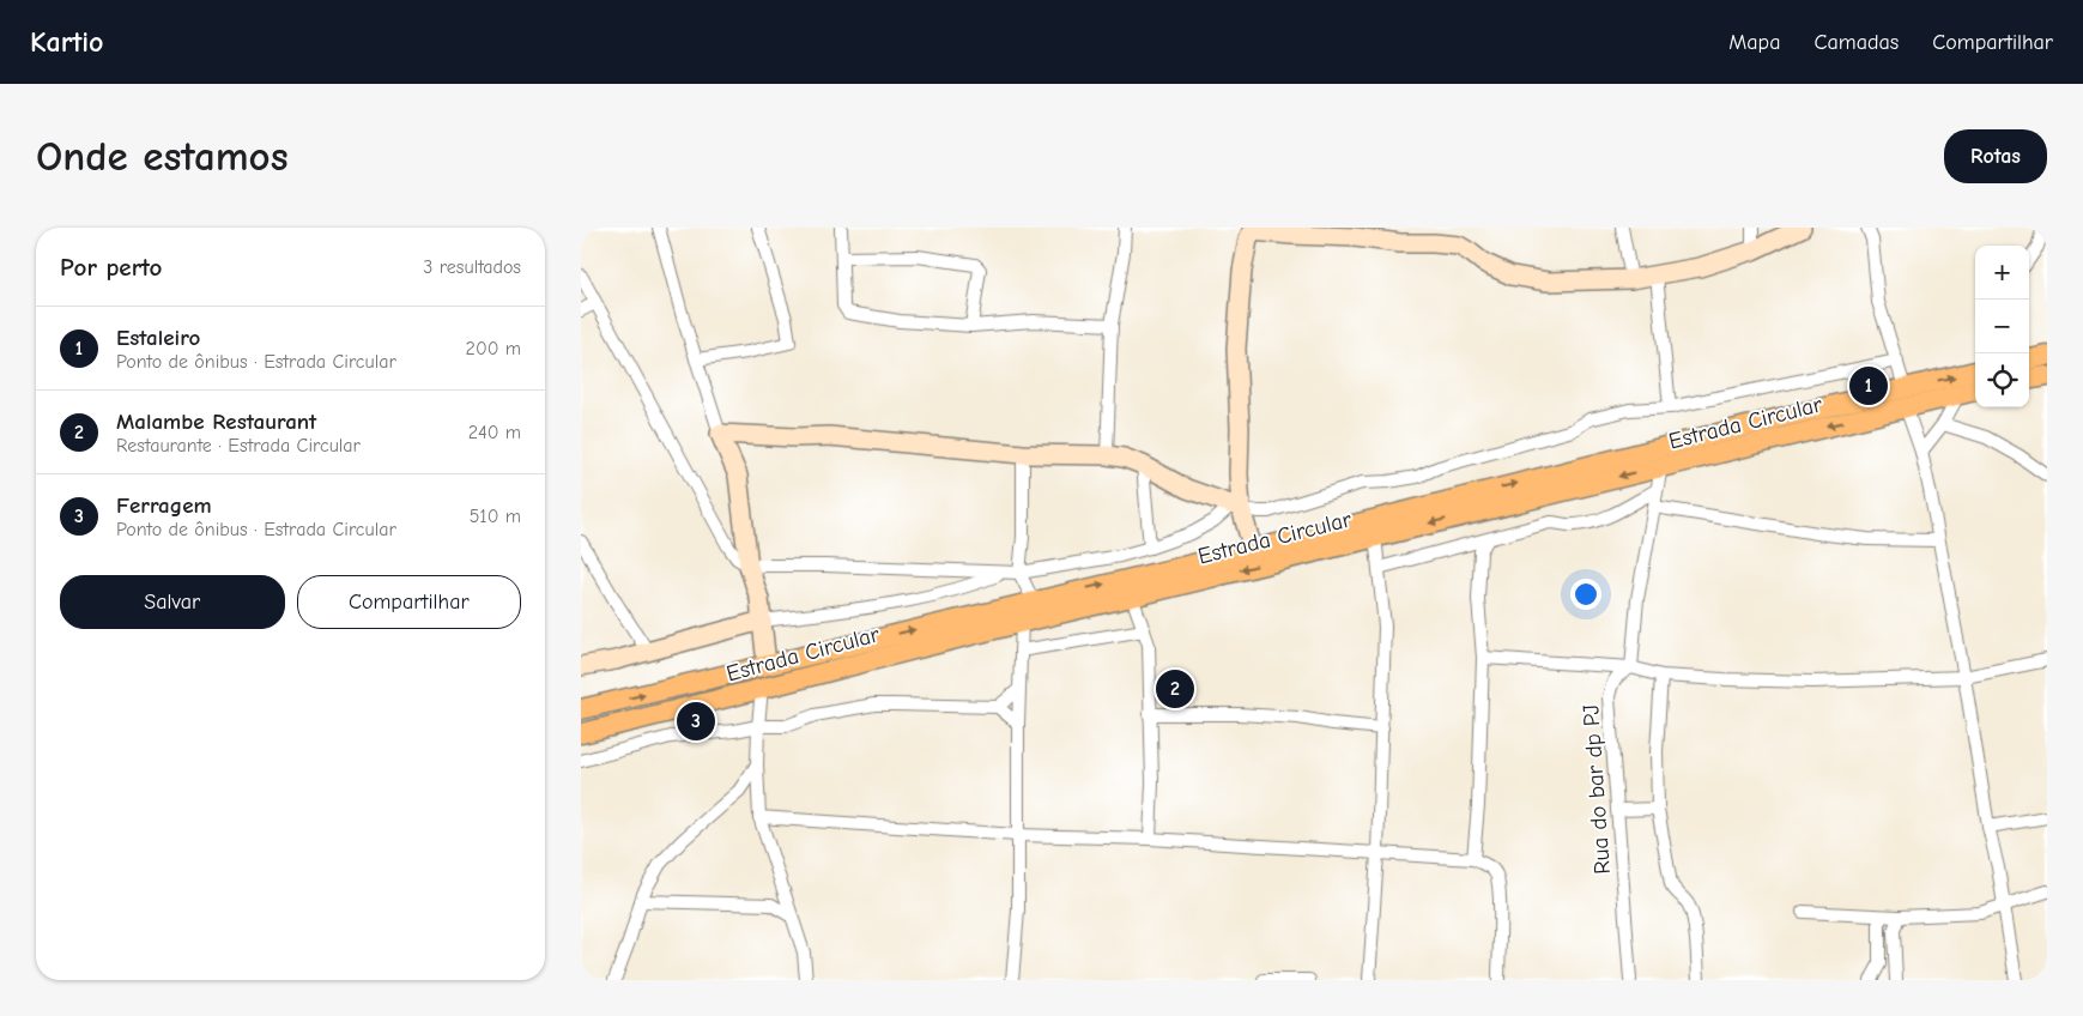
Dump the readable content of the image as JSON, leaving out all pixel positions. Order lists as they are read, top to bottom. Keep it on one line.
{"streets":{"main road":["Estrada Circular"],"street":["Rua do bar dp PJ"]},"page":{"header":"Kartio","nav":["Mapa","Camadas","Compartilhar"],"buttons":["Rotas",["Salvar","Compartilhar"]],"title":"Onde estamos","heading":["Por perto","3 resultados"],"map_buttons":["+","−"],"list":[{"mark":"1","name":"Estaleiro","note":"Ponto de ônibus · Estrada Circular","value":"200 m"},{"mark":"2","name":"Malambe Restaurant","note":"Restaurante · Estrada Circular","value":"240 m"},{"mark":"3","name":"Ferragem","note":"Ponto de ônibus · Estrada Circular","value":"510 m"}],"pins":["1","2","3"]}}
